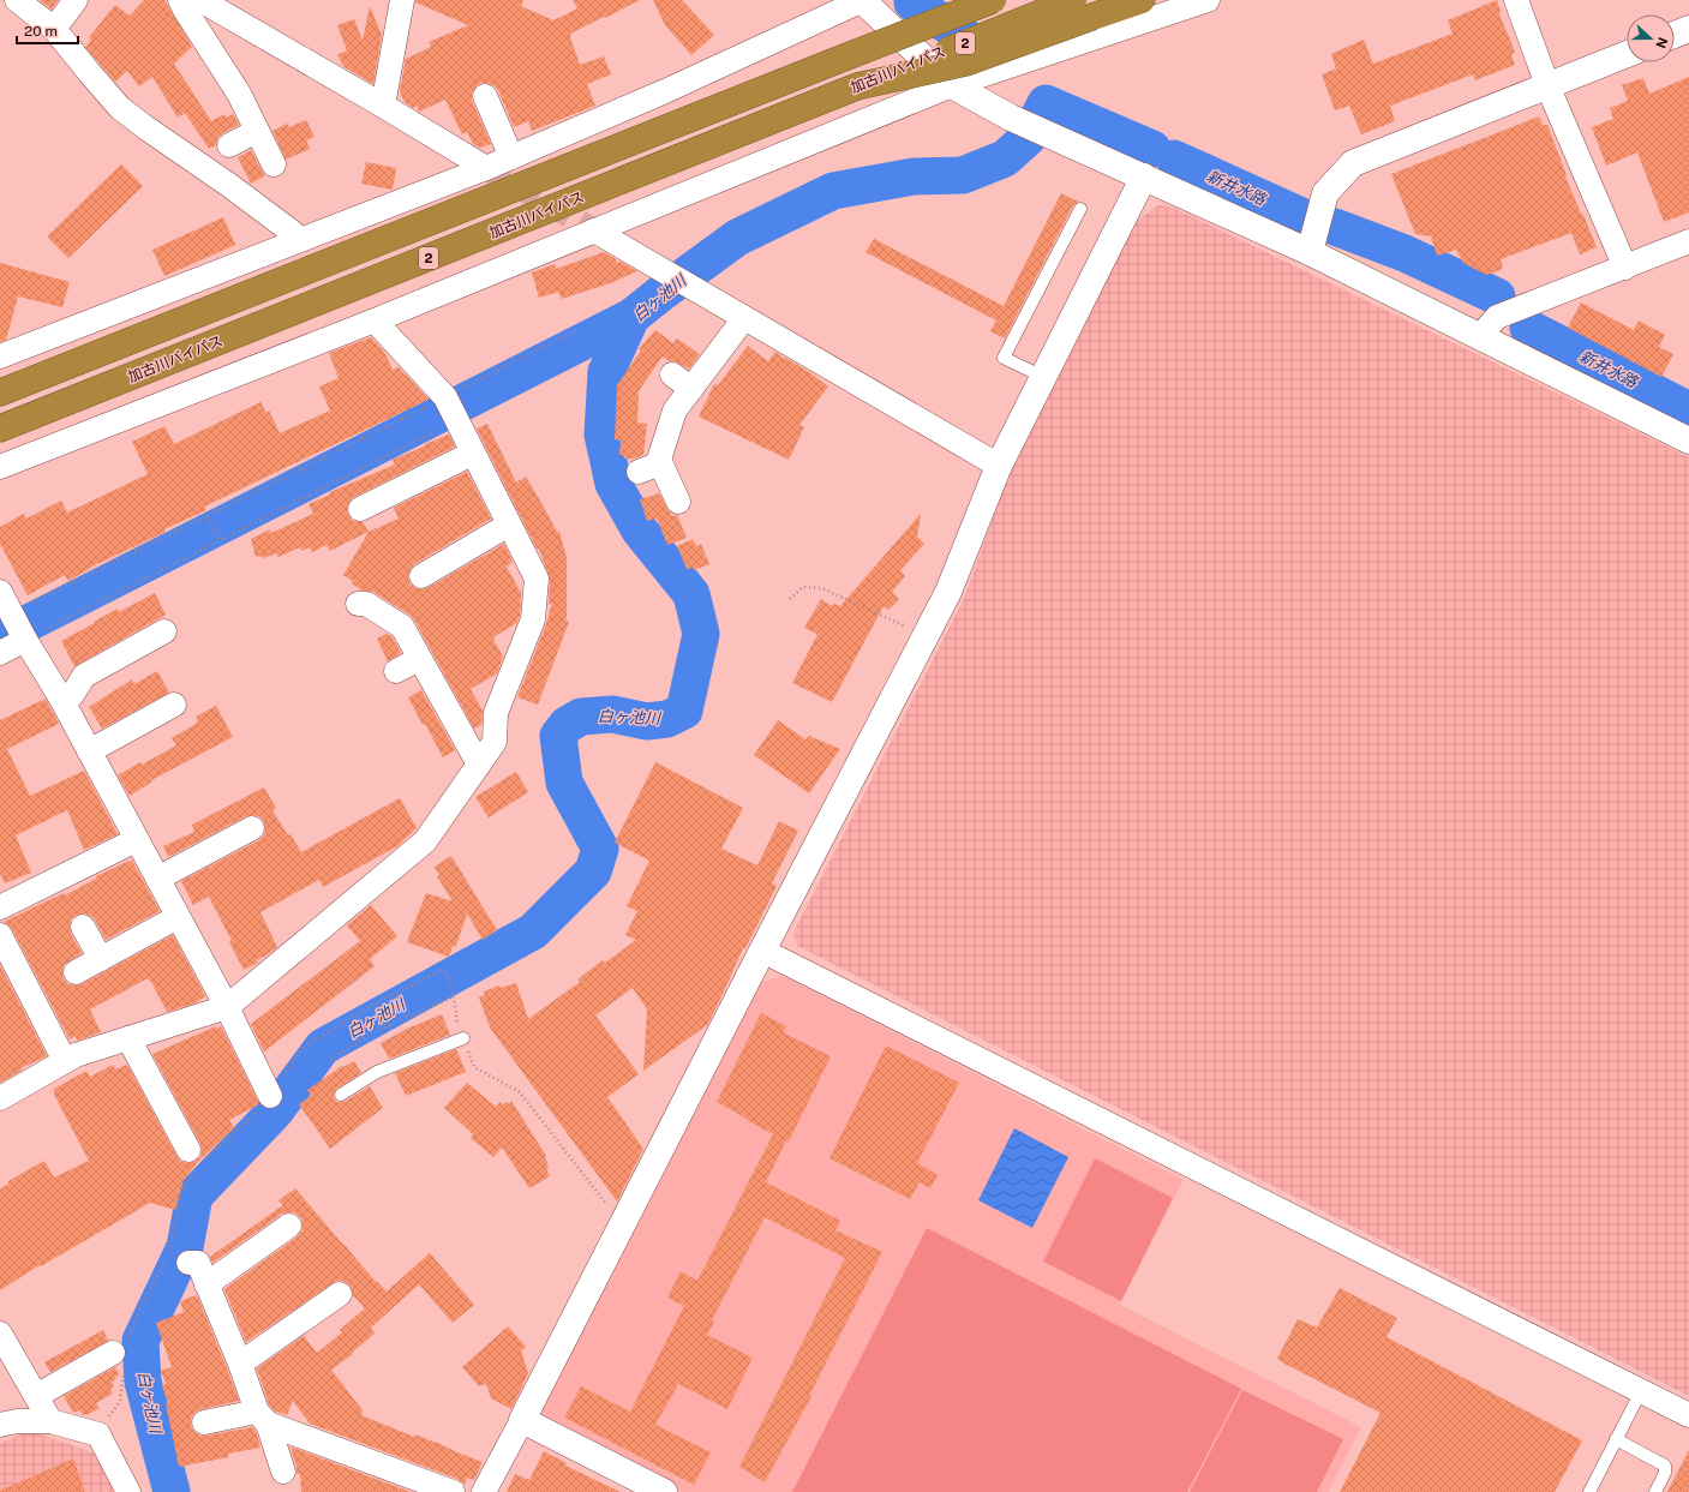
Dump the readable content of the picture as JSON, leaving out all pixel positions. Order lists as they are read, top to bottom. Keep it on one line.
{"streets":{"highway":["2","加古川バイパス"]},"crossings":[["2","加古川バイパス"]],"water":["新井水路","白ヶ池川"],"scale_bar":"20 m","north":"right"}
